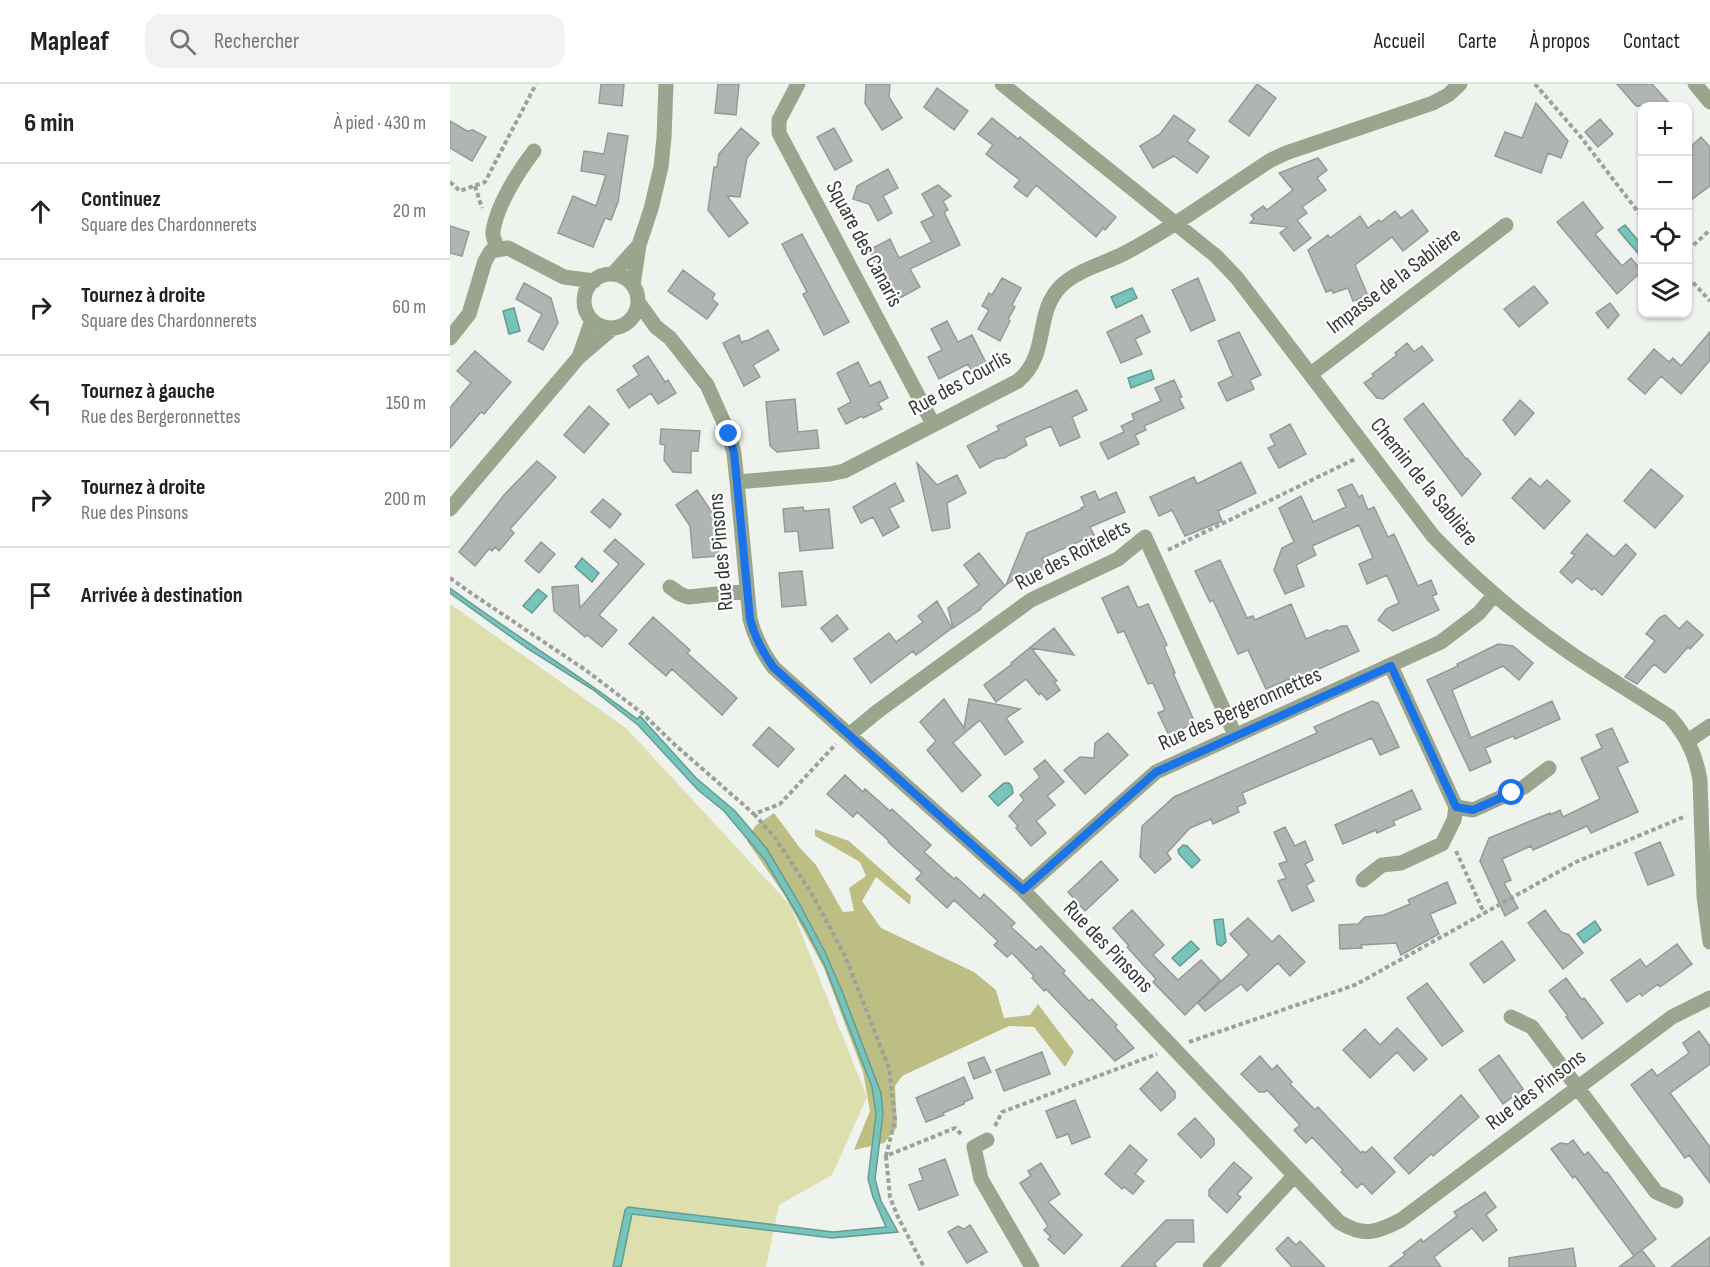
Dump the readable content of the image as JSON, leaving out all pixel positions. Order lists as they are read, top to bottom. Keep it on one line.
{"streets":{"street":["Square des Canaris","Impasse de la Sablière","Rue des Courlis","Chemin de la Sablière","Rue des Pinsons","Rue des Roitelets","Rue des Bergeronnettes"]},"crossings":[["Square des Canaris","Rue des Courlis"],["Impasse de la Sablière","Chemin de la Sablière"],["Rue des Courlis","Chemin de la Sablière"],["Rue des Courlis","Rue des Pinsons"],["Chemin de la Sablière","Rue des Bergeronnettes"],["Rue des Pinsons","Rue des Roitelets"],["Rue des Pinsons","Rue des Bergeronnettes"],["Rue des Roitelets","Rue des Bergeronnettes"]],"page":{"header":"Mapleaf","search":"Rechercher","nav":["Accueil","Carte","À propos","Contact"],"heading":["6 min","À pied · 430 m"],"map_buttons":["+","−"],"list":[["Continuez","Square des Chardonnerets","20 m"],["Tournez à droite","Square des Chardonnerets","60 m"],["Tournez à gauche","Rue des Bergeronnettes","150 m"],["Tournez à droite","Rue des Pinsons","200 m"],"Arrivée à destination"]}}
